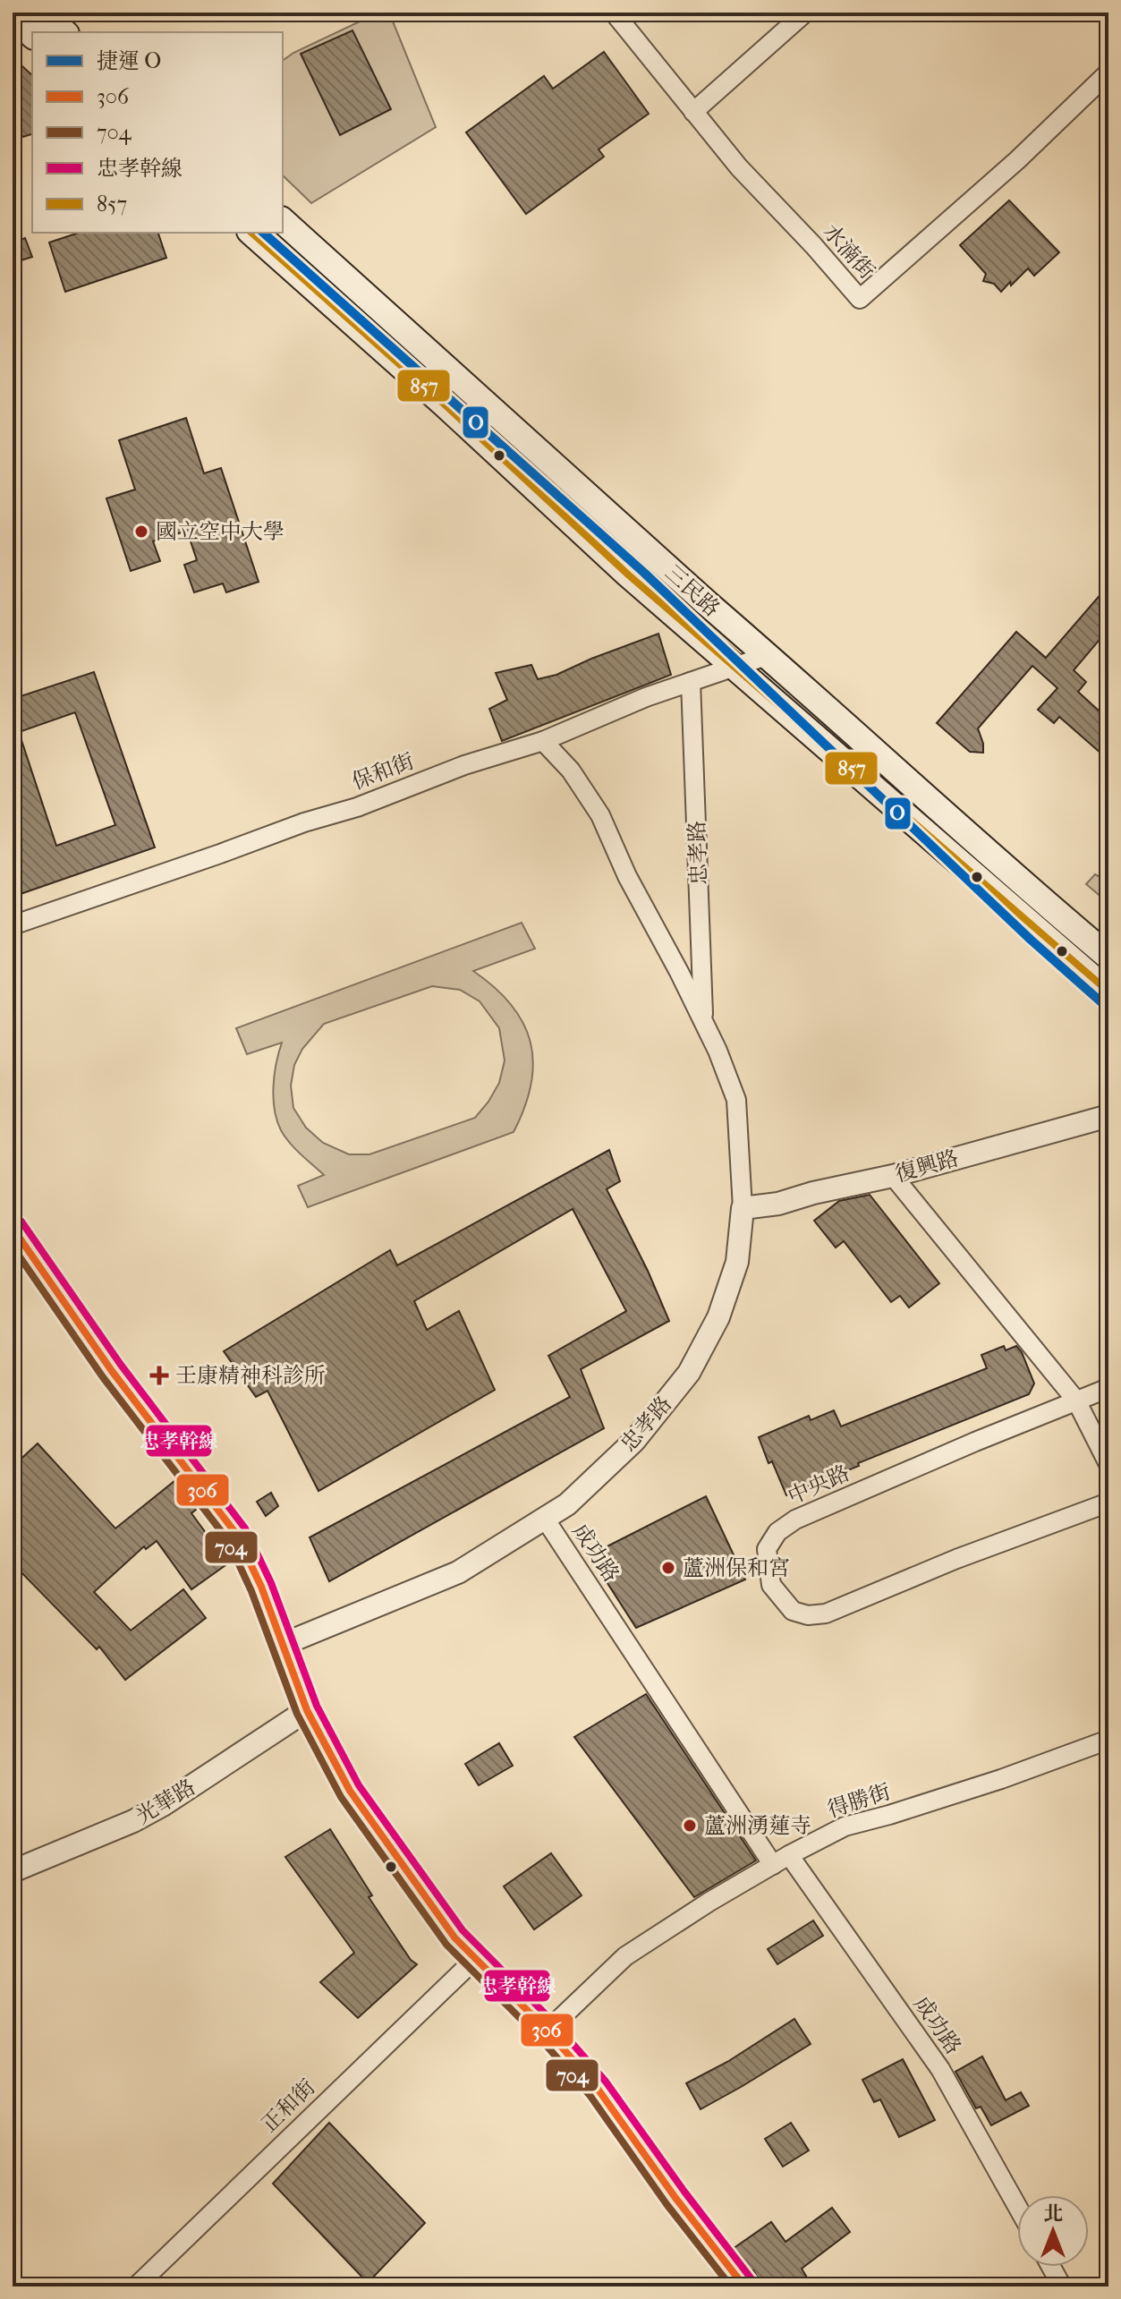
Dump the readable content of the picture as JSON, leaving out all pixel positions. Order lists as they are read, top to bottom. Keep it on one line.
{"streets":{"main road":["三民路"],"street":["水湳街","保和街","忠孝路","復興路","中央路","成功路","得勝街","光華路","正和街"]},"crossings":[["三民路","保和街"],["保和街","忠孝路"],["忠孝路","復興路"],["忠孝路","成功路"],["成功路","得勝街"]],"places":{"other":["國立空中大學","蘆洲保和宮","蘆洲湧蓮寺"],"health":["壬康精神科診所"]},"lines":["metro line O","transit line 857","transit line 忠孝幹線","transit line 306","transit line 704"],"legend":["捷運 O","306","704","忠孝幹線","857"],"north":"top"}
